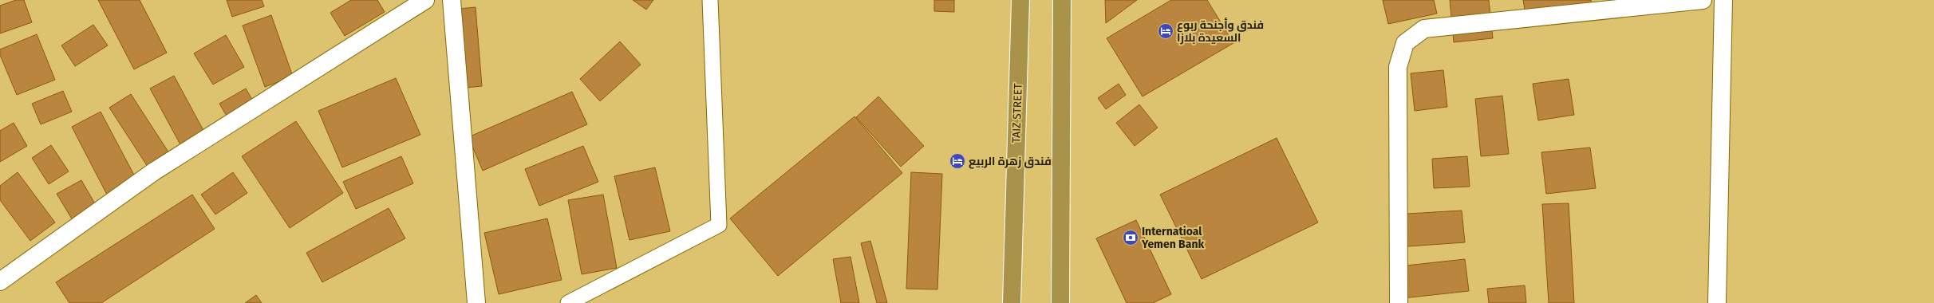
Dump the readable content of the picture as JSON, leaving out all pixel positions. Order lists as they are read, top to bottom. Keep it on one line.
{"streets":{"highway":["TAIZ STREET"]},"places":{"hotel":["فندق وأجنحة ربوع السعيدة بلازا","فندق زهرة الربيع"],"bank":["Internatioal Yemen Bank"]}}
